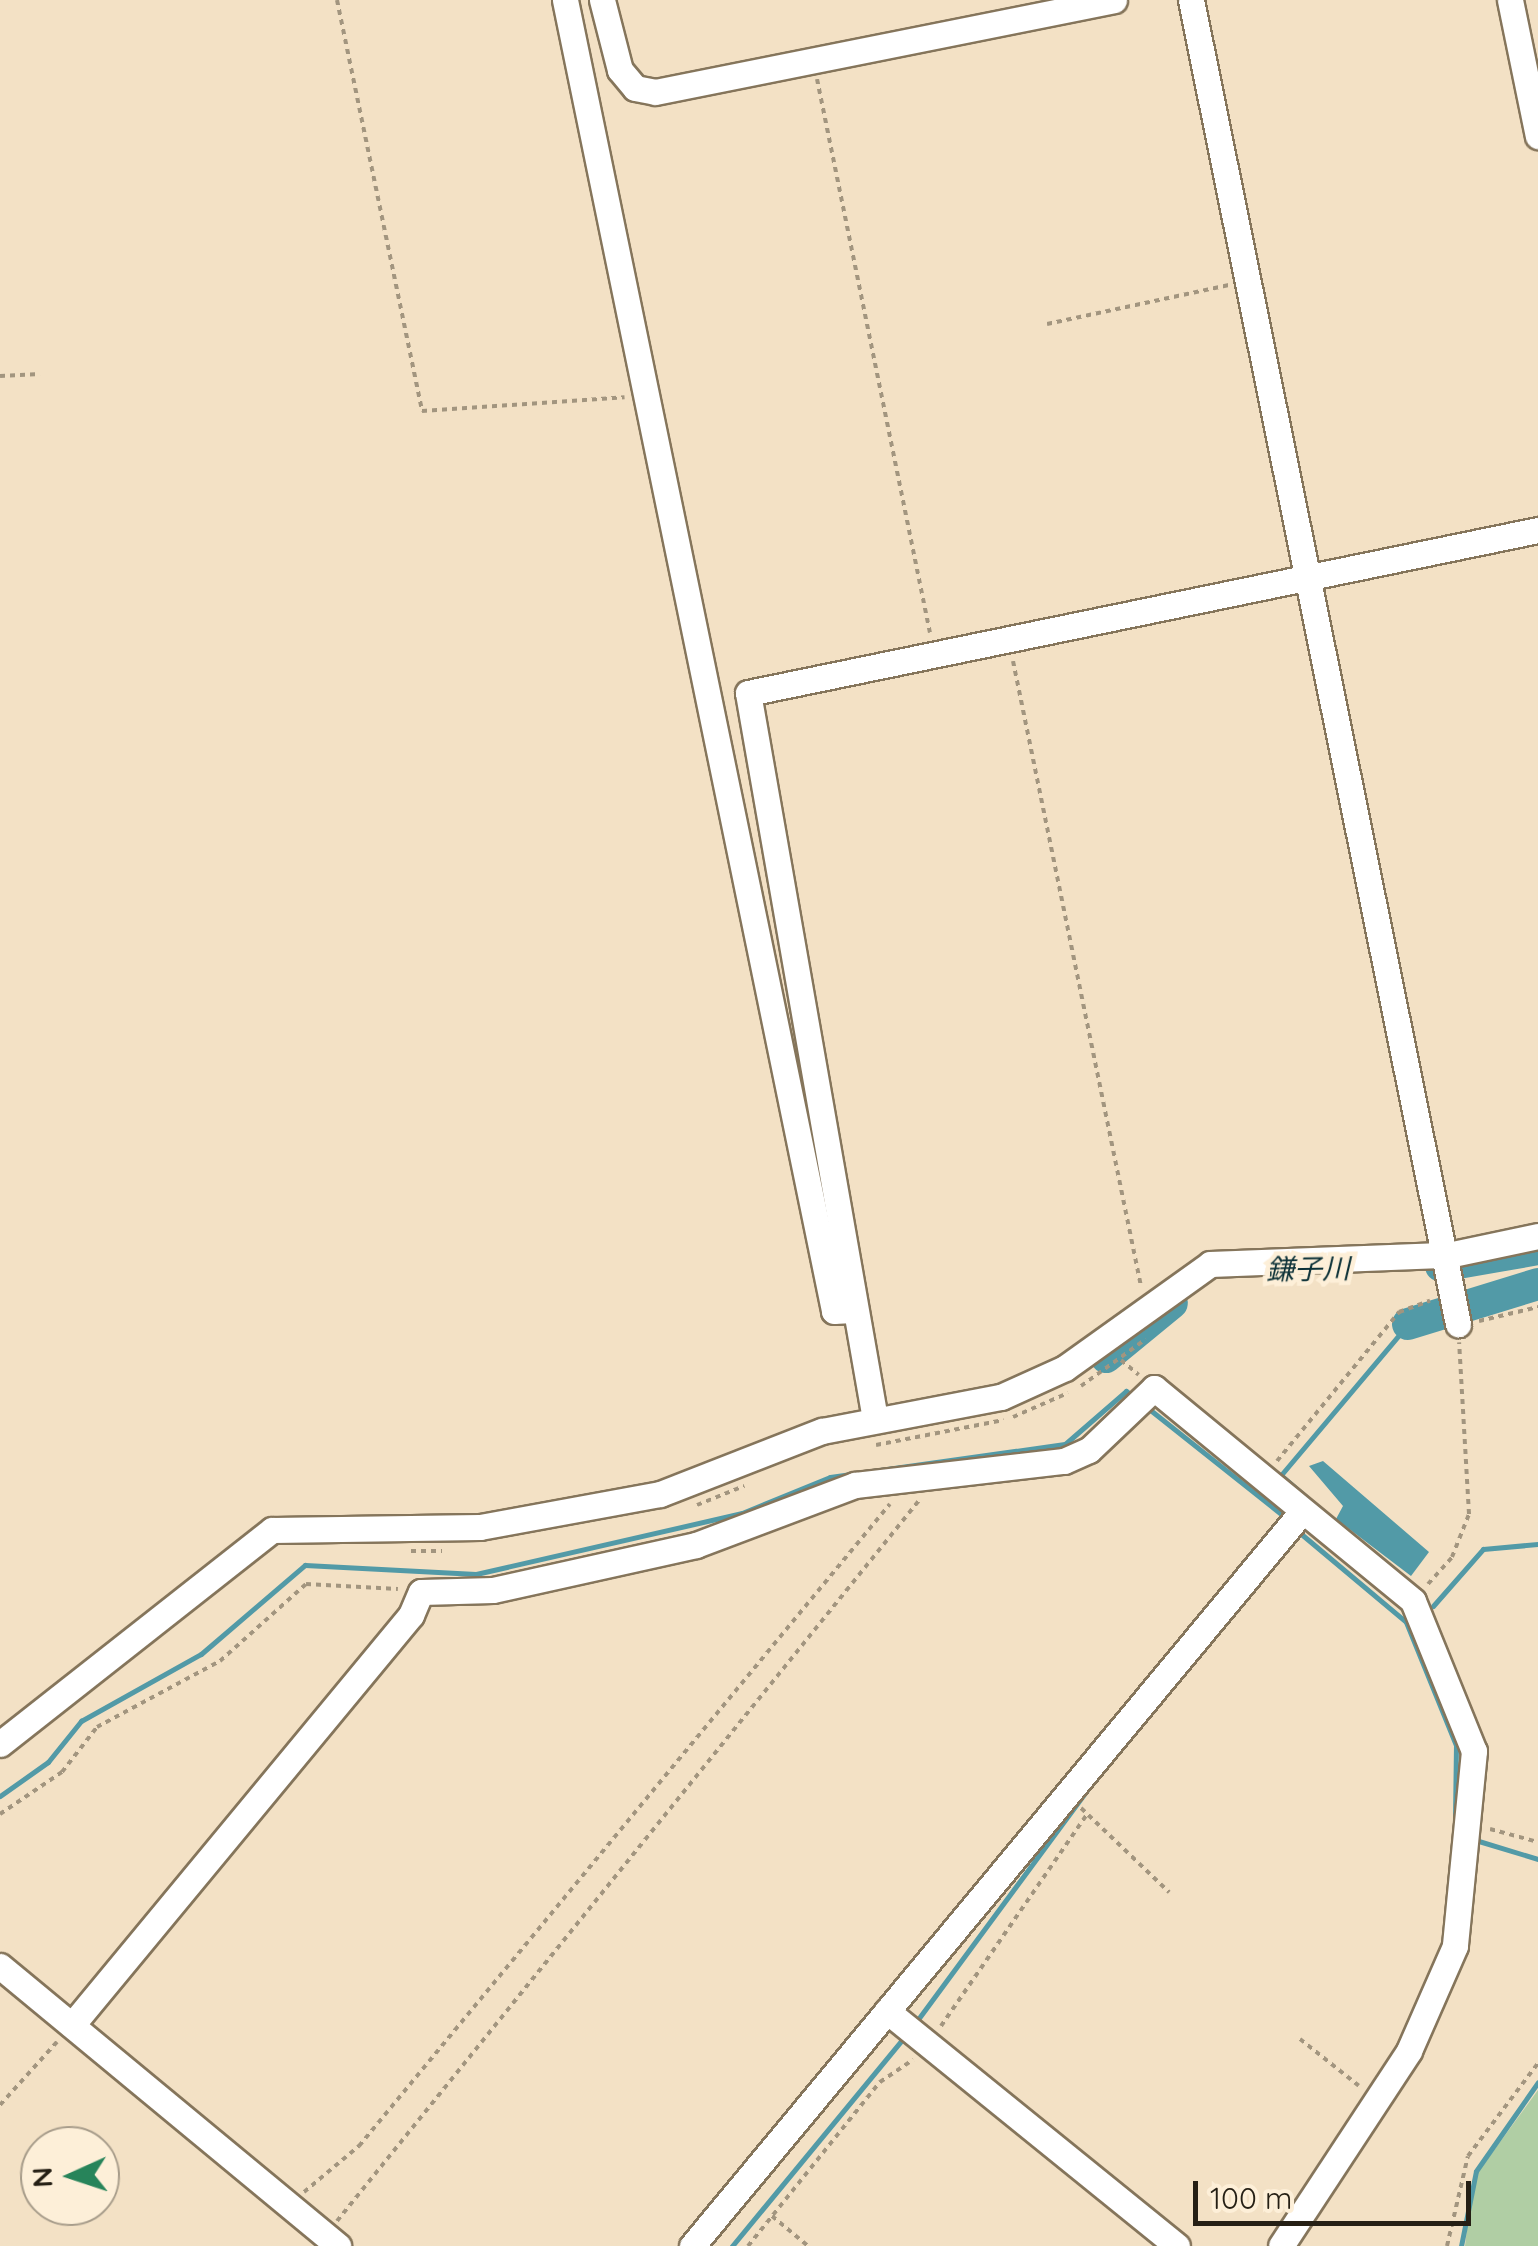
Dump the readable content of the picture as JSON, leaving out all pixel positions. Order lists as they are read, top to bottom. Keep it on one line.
{"water":["鎌子川"],"scale_bar":"100 m","north":"left"}
